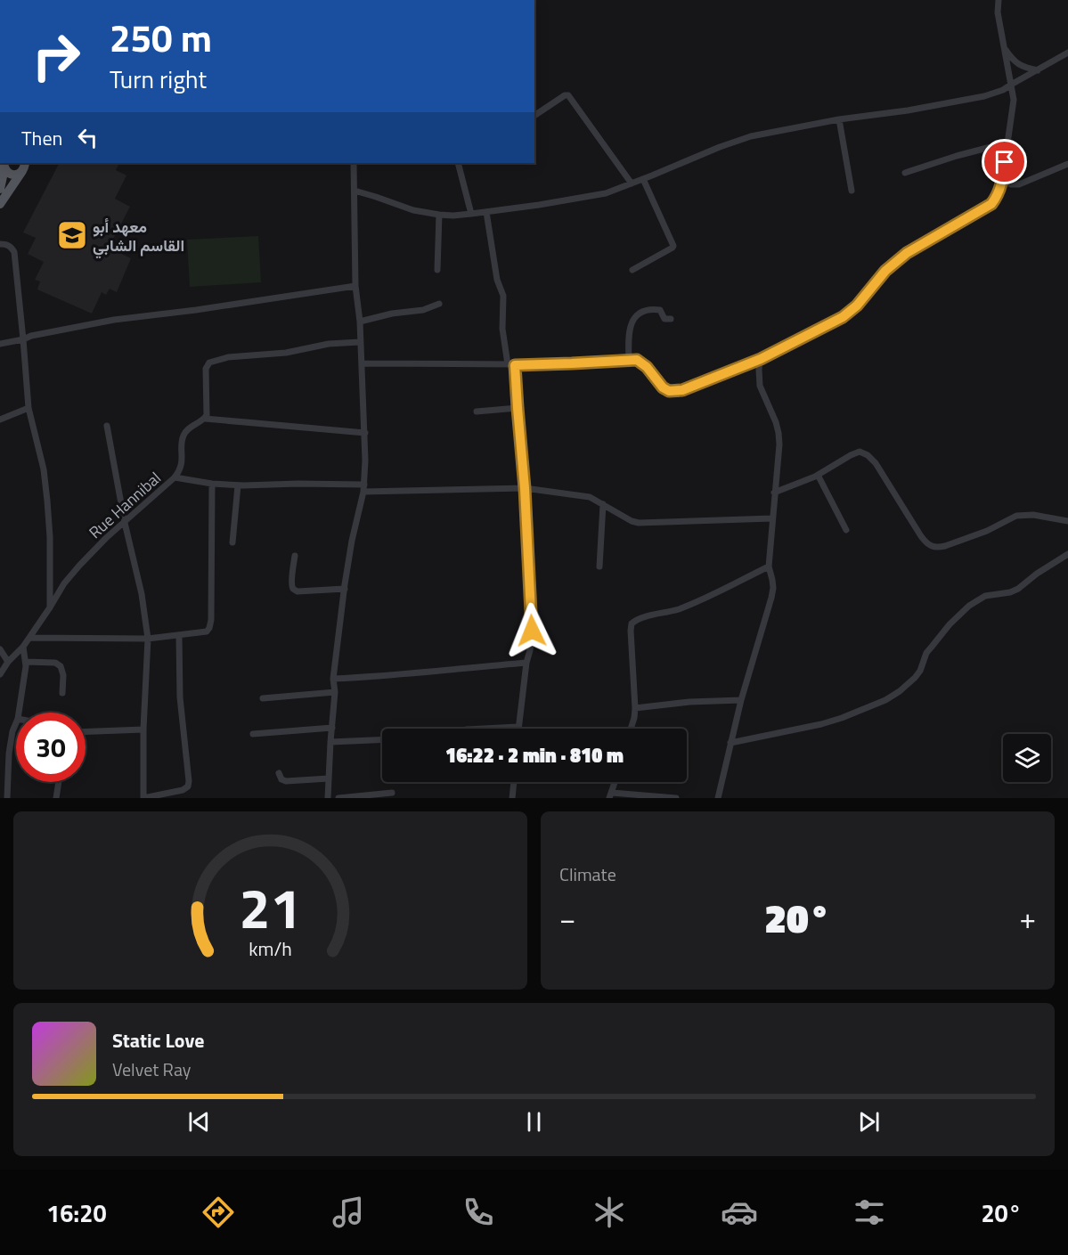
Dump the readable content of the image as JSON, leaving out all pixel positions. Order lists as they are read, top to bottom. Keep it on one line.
{"streets":{"street":["Rue Hannibal"]},"places":{"school or university":["معهد أبو القاسم الشابي"]},"page":{"turn":["250 m","Turn right"],"then":"Then","limit":"30","trip":"16:22 · 2 min · 810 m","tile":"Climate","heat":["−","20°","+"],"song":["Static Love","Velvet Ray"],"tabs":["16:20","20°"],"gauge":["21","km/h"]}}
